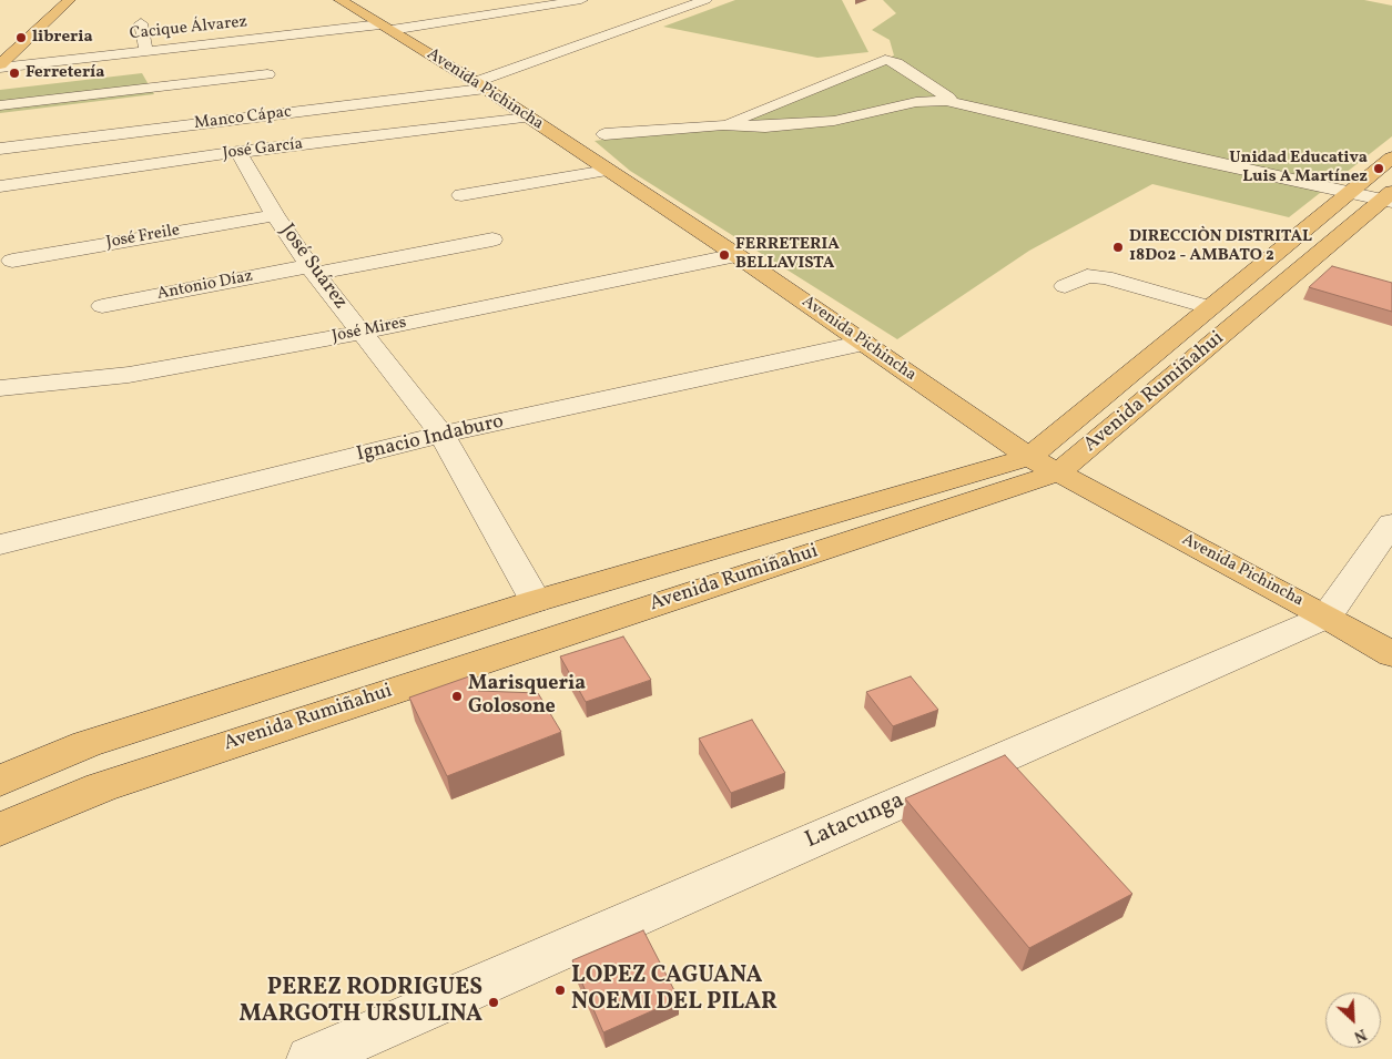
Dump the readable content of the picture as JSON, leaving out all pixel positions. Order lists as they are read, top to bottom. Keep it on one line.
{"streets":{"main road":["Avenida Pichincha","Avenida Rumiñahui"],"street":["Cacique Álvarez","Manco Cápac","José García","José Freile","José Suárez","Antonio Díaz","José Mires","Ignacio Indaburo","Latacunga"]},"crossings":[["Cacique Álvarez","Avenida Pichincha"],["Avenida Pichincha","Manco Cápac"],["Avenida Pichincha","José García"],["Avenida Pichincha","José Mires"],["Avenida Pichincha","Avenida Rumiñahui"],["Avenida Pichincha","Ignacio Indaburo"],["Avenida Pichincha","Latacunga"],["José García","José Suárez"],["José Freile","José Suárez"],["José Suárez","Antonio Díaz"],["José Suárez","José Mires"],["José Suárez","Avenida Rumiñahui"],["José Suárez","Ignacio Indaburo"]],"places":["libreria","Ferretería","Unidad Educativa Luis A Martínez","DIRECCIÒN DISTRITAL 18D02 - AMBATO 2","FERRETERIA BELLAVISTA","Marisqueria Golosone","LOPEZ CAGUANA NOEMI DEL PILAR","PEREZ RODRIGUES MARGOTH URSULINA"],"north":"bottom right"}
